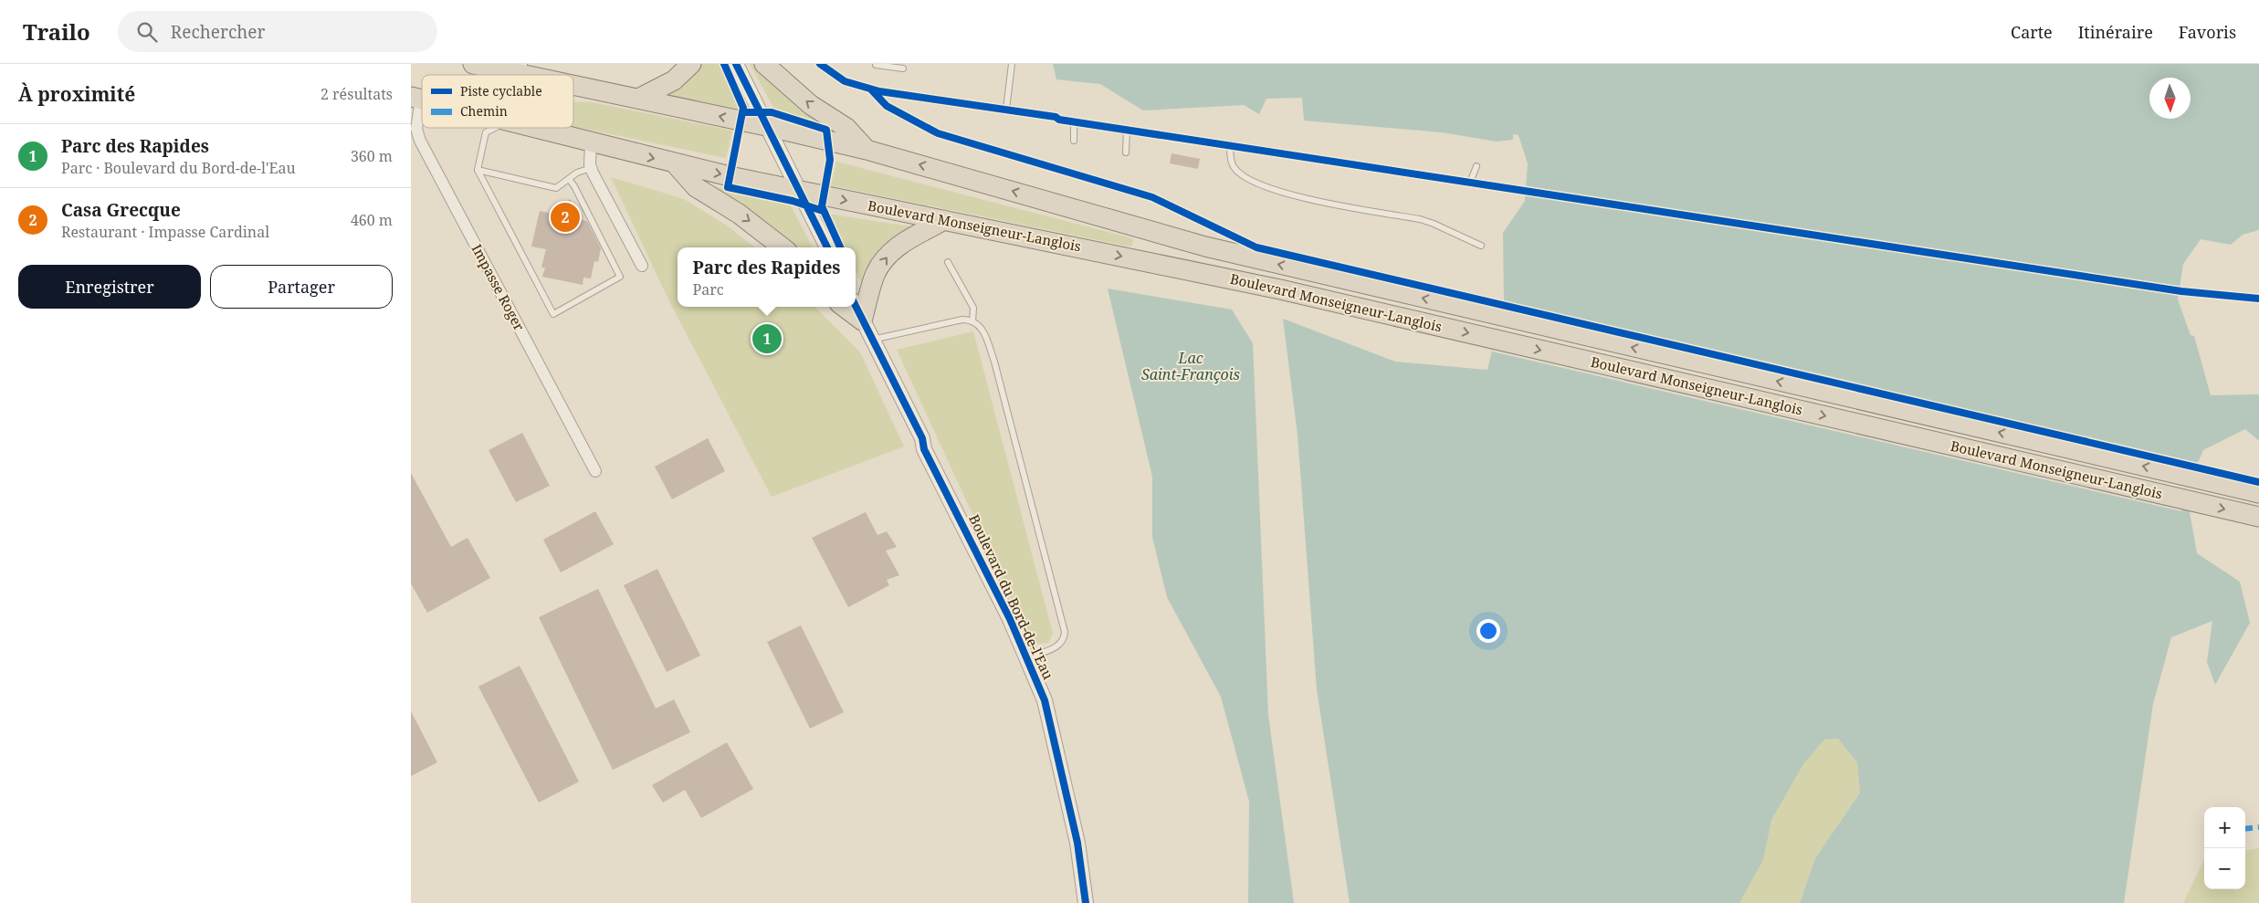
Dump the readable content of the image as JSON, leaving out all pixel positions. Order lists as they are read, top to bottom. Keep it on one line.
{"streets":{"highway":["Boulevard Monseigneur-Langlois"],"street":["Impasse Roger","Boulevard du Bord-de-l'Eau"]},"water":["Lac Saint-François"],"legend":["Piste cyclable","Chemin"],"north":"bottom","page":{"header":"Trailo","search":"Rechercher","nav":["Carte","Itinéraire","Favoris"],"heading":["À proximité","2 résultats"],"list":[{"mark":"1","name":"Parc des Rapides","note":"Parc · Boulevard du Bord-de-l'Eau","value":"360 m"},{"mark":"2","name":"Casa Grecque","note":"Restaurant · Impasse Cardinal","value":"460 m"}],"pins":["2","1"],"popup":["Parc des Rapides","Parc"],"buttons":["Enregistrer","Partager"],"map_buttons":["+","−"]}}
